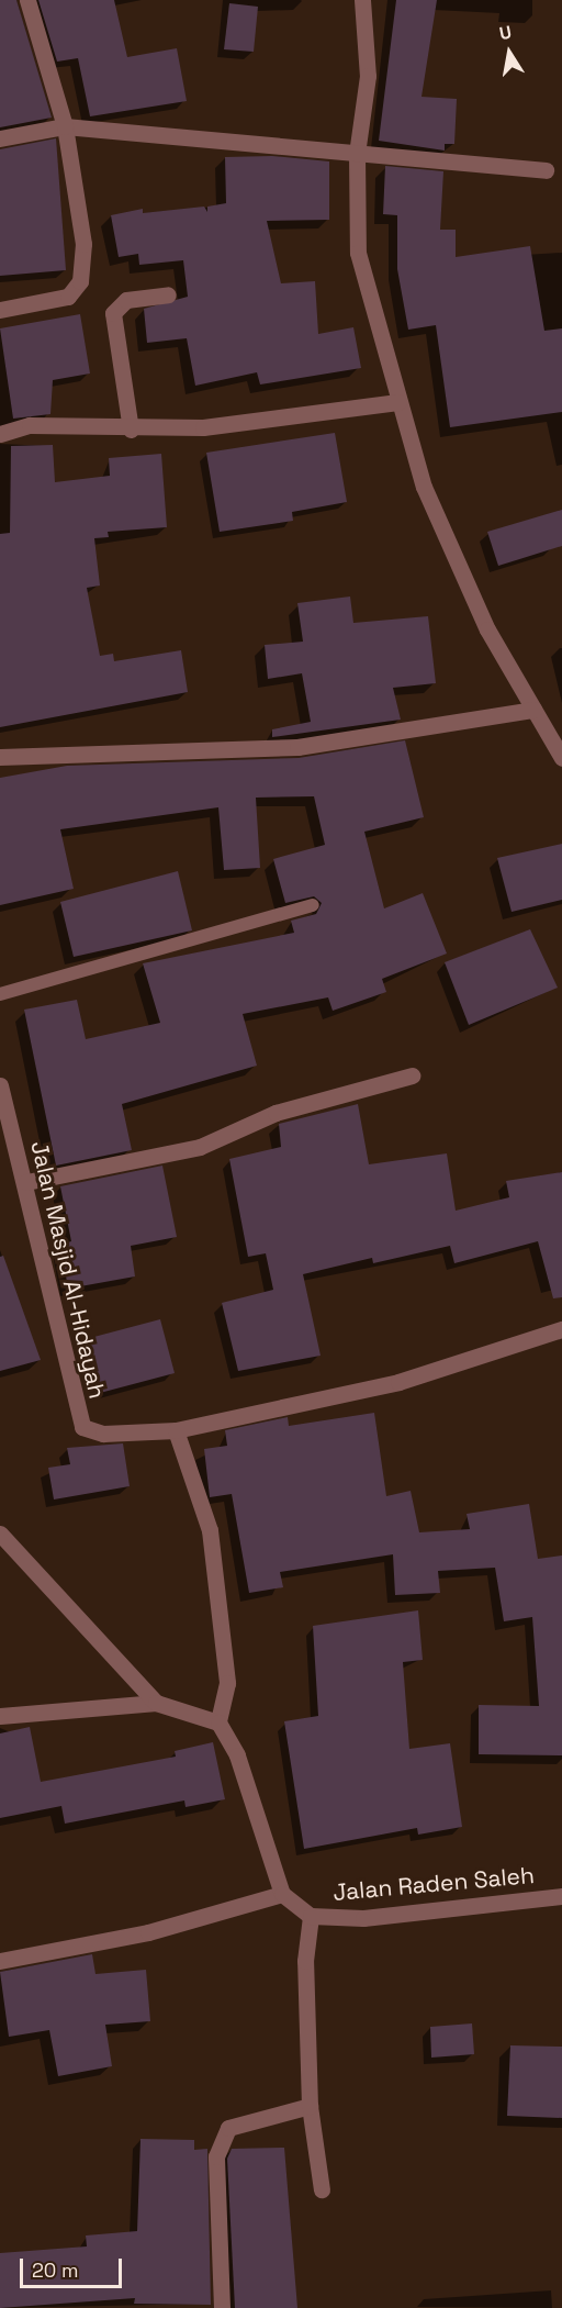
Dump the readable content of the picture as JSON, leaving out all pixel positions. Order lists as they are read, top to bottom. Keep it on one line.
{"streets":{"street":["Jalan Masjid Al-Hidayah","Jalan Raden Saleh"]},"scale_bar":"20 m","north":"top"}
